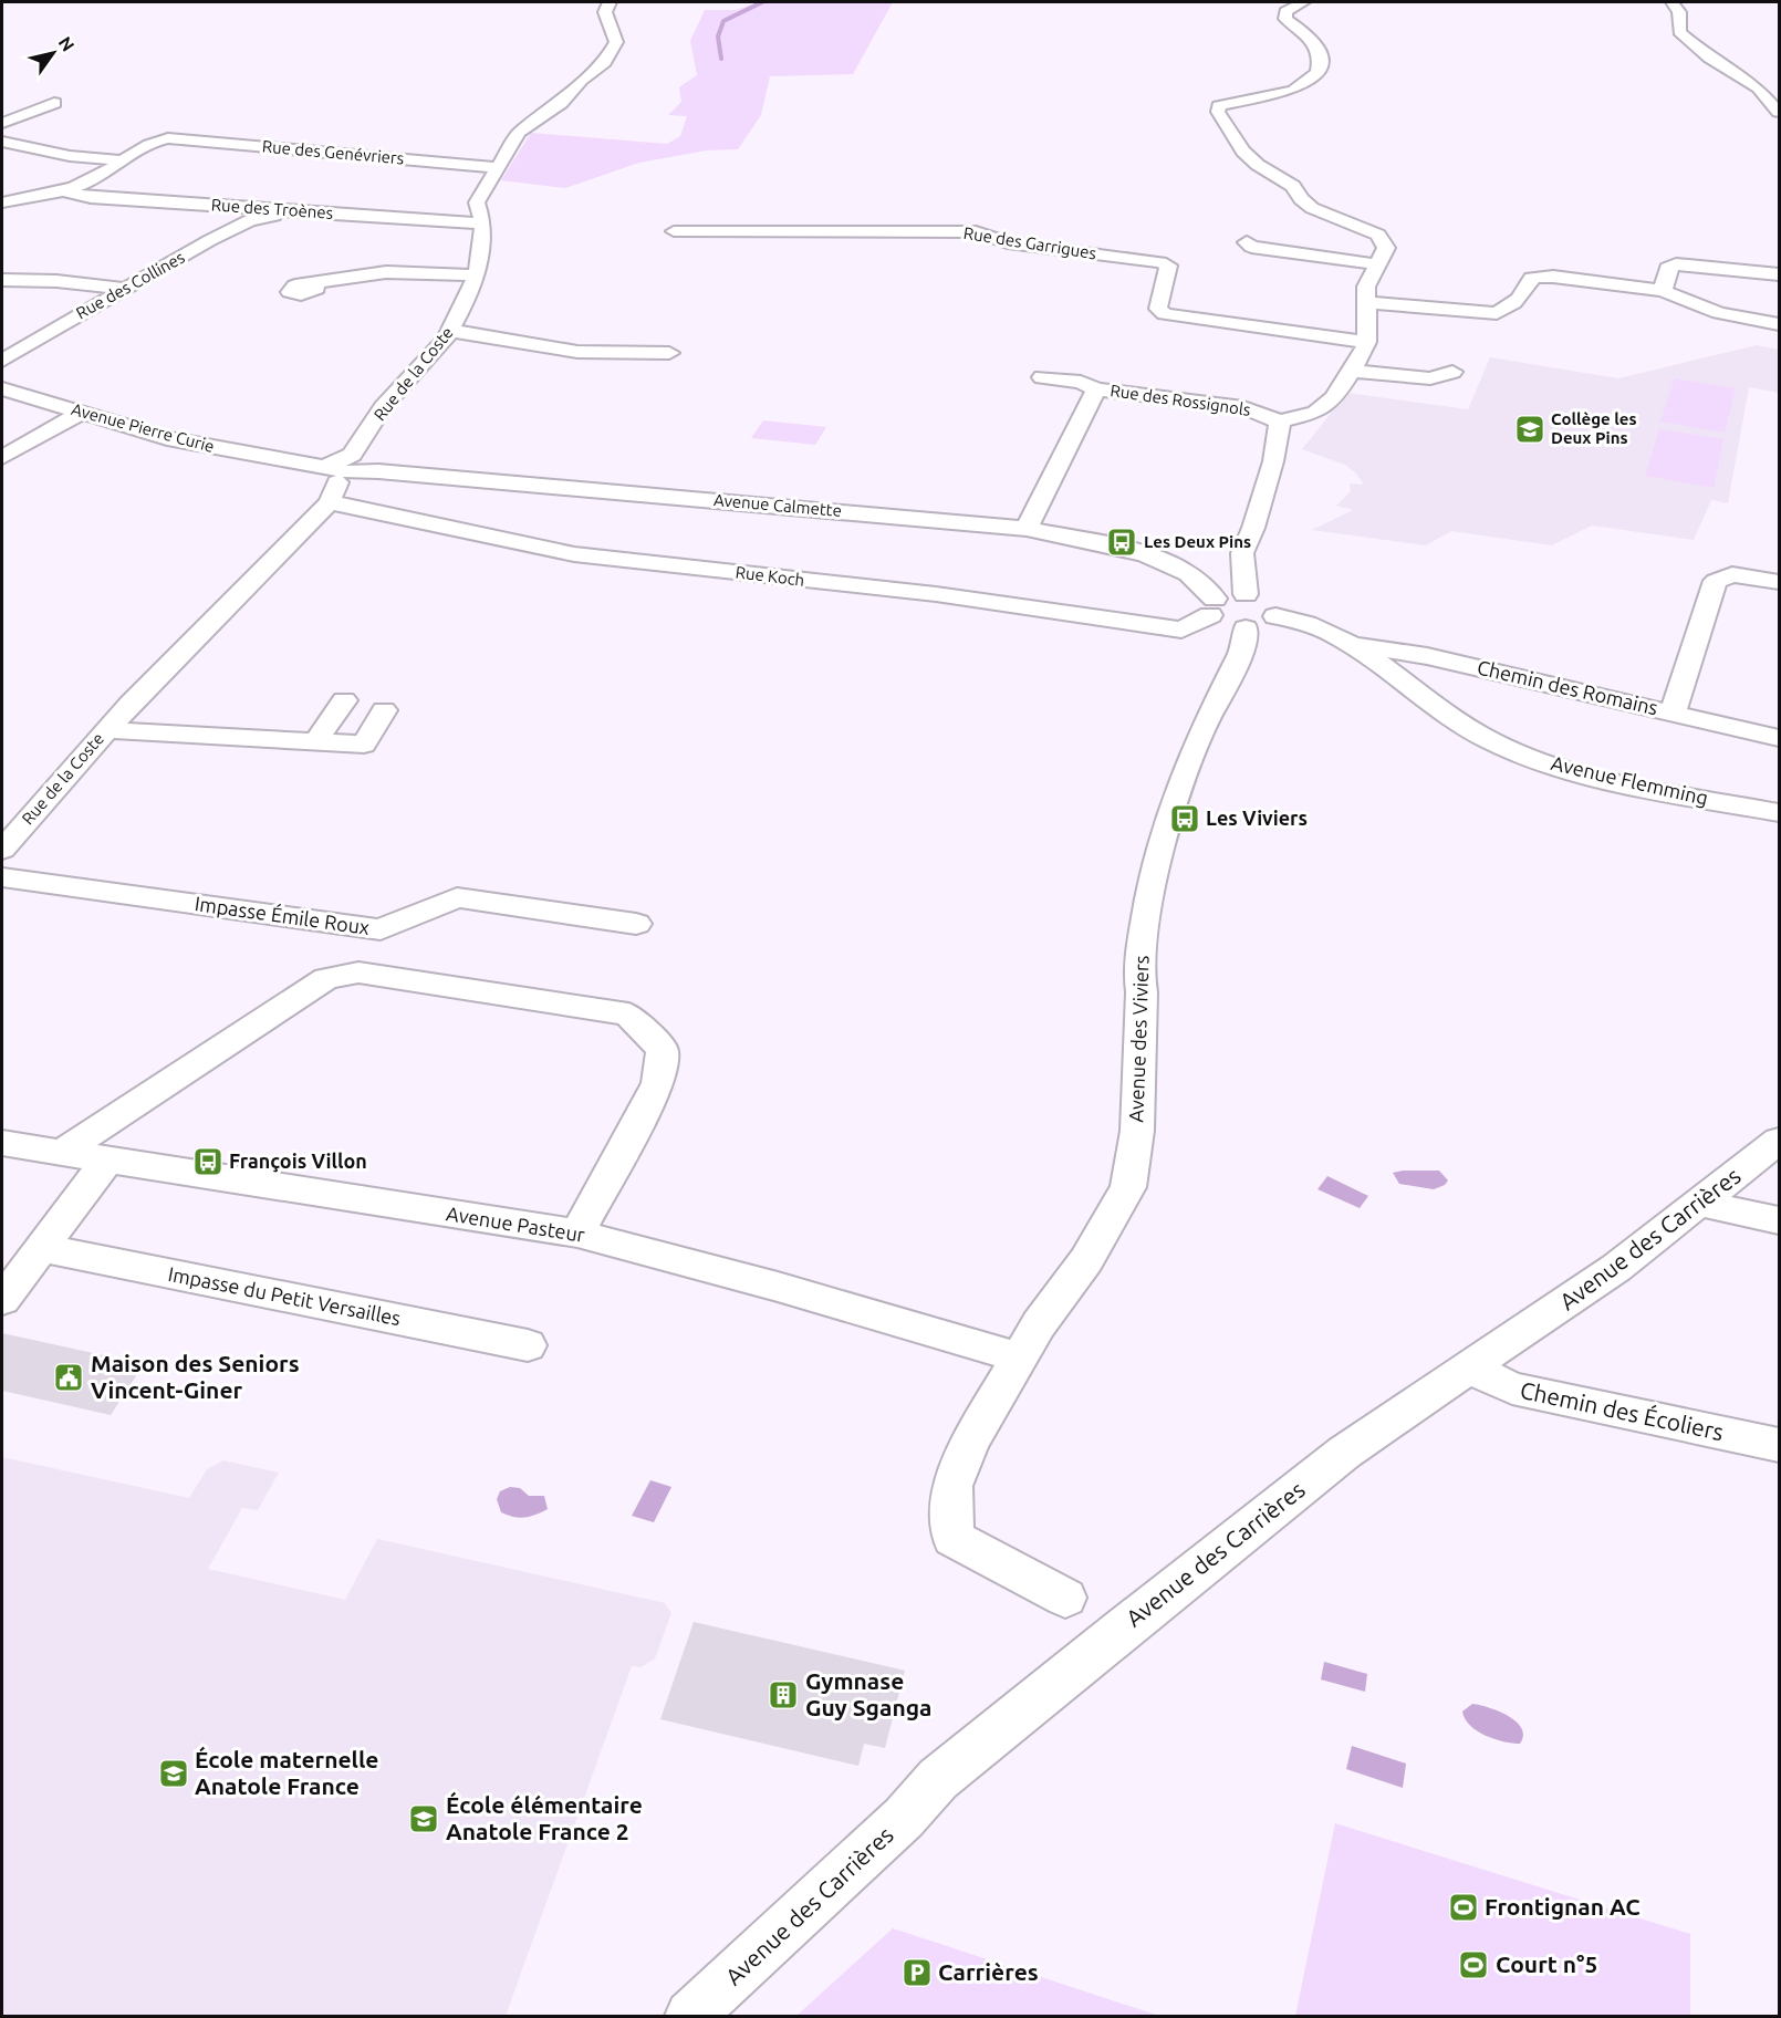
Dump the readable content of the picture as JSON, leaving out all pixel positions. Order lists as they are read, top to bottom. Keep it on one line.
{"streets":{"street":["Rue des Genévriers","Rue des Troènes","Rue des Garrigues","Rue des Collines","Rue de la Coste","Rue des Rossignols","Avenue Pierre Curie","Avenue Calmette","Rue Koch","Chemin des Romains","Avenue Flemming","Impasse Émile Roux","Avenue des Viviers","Avenue Pasteur","Avenue des Carrières","Impasse du Petit Versailles","Chemin des Écoliers"]},"crossings":[["Rue des Genévriers","Rue de la Coste"],["Rue des Troènes","Rue des Collines"],["Rue des Troènes","Rue de la Coste"],["Rue de la Coste","Avenue Pierre Curie"],["Rue de la Coste","Avenue Calmette"],["Rue de la Coste","Rue Koch"],["Avenue Pierre Curie","Avenue Calmette"],["Avenue Calmette","Rue Koch"],["Avenue Calmette","Avenue des Viviers"],["Chemin des Romains","Avenue Flemming"],["Avenue des Viviers","Avenue Pasteur"],["Avenue des Carrières","Chemin des Écoliers"]],"places":{"school or university":["Collège les Deux Pins","École maternelle Anatole France","École élémentaire Anatole France 2"],"bus stop":["Les Deux Pins","Les Viviers","François Villon"],"public building":["Maison des Seniors Vincent-Giner"],"building":["Gymnase Guy Sganga"],"sports":["Frontignan AC","Court n°5"],"parking":["Carrières"]},"north":"top right"}
